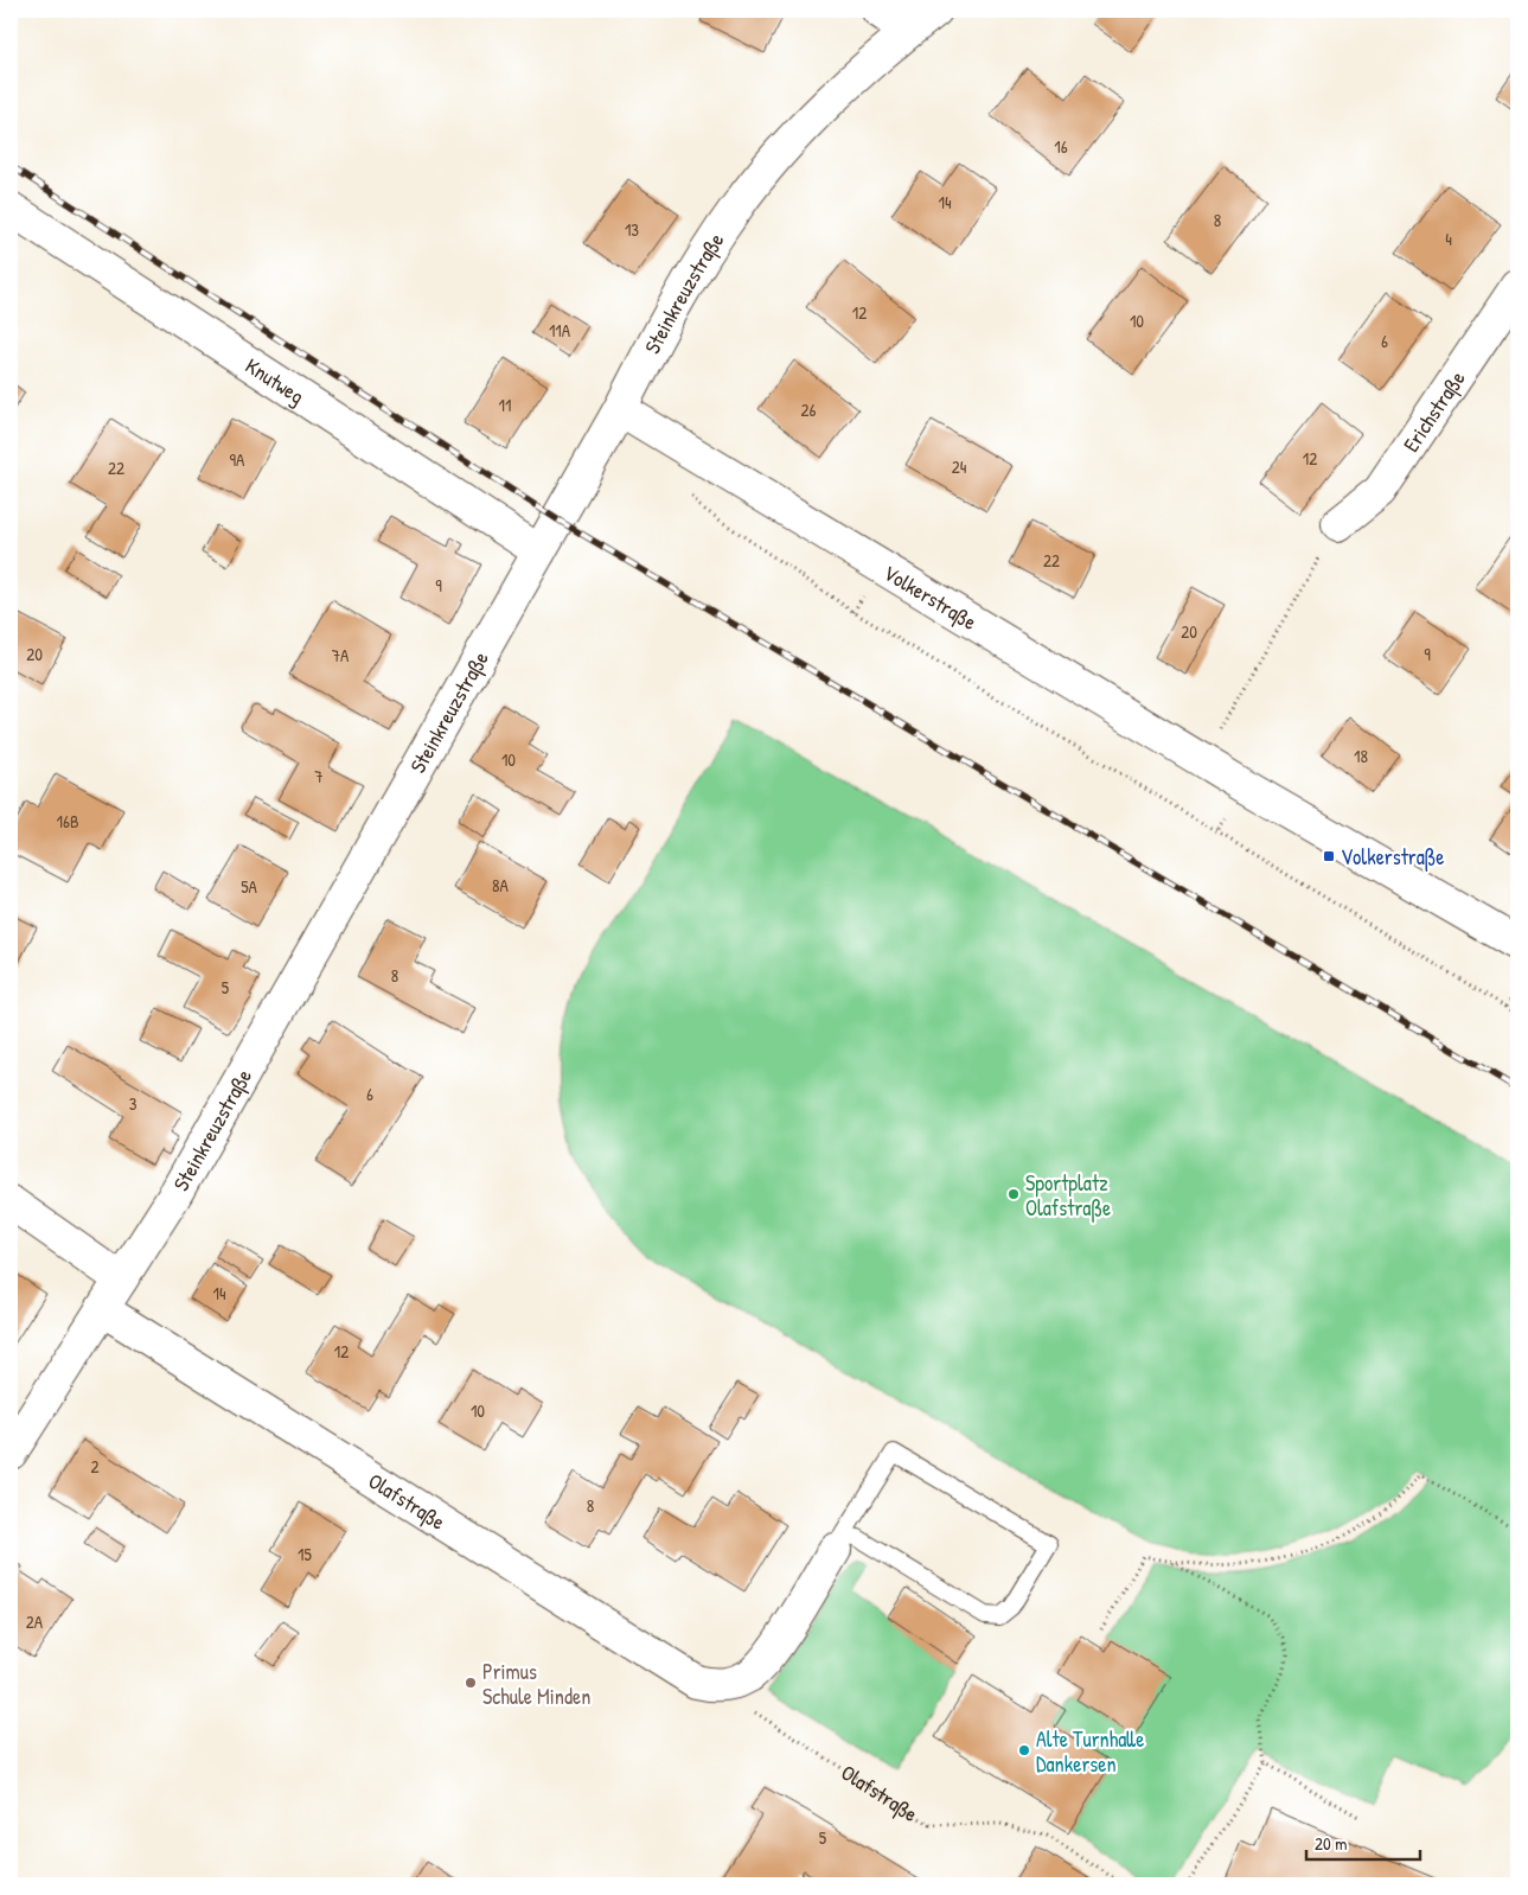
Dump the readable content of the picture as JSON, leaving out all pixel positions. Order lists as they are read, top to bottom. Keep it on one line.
{"streets":{"street":["Steinkreuzstraße","Knutweg","Erichstraße","Volkerstraße","Olafstraße"]},"crossings":[["Steinkreuzstraße","Knutweg"],["Steinkreuzstraße","Volkerstraße"],["Steinkreuzstraße","Olafstraße"]],"places":{"transit":["Volkerstraße"],"other":["Sportplatz Olafstraße","Primus Schule Minden","Alte Turnhalle Dankersen"]},"house_numbers":["16","14","8","13","4","12","10","11A","6","11","26","12","9A","24","22","22","9","20","20","9","7A","18","10","7","16B","8A","5A","8","5","6","3","14","12","10","2","8","15","2A","5"],"scale_bar":"20 m"}
